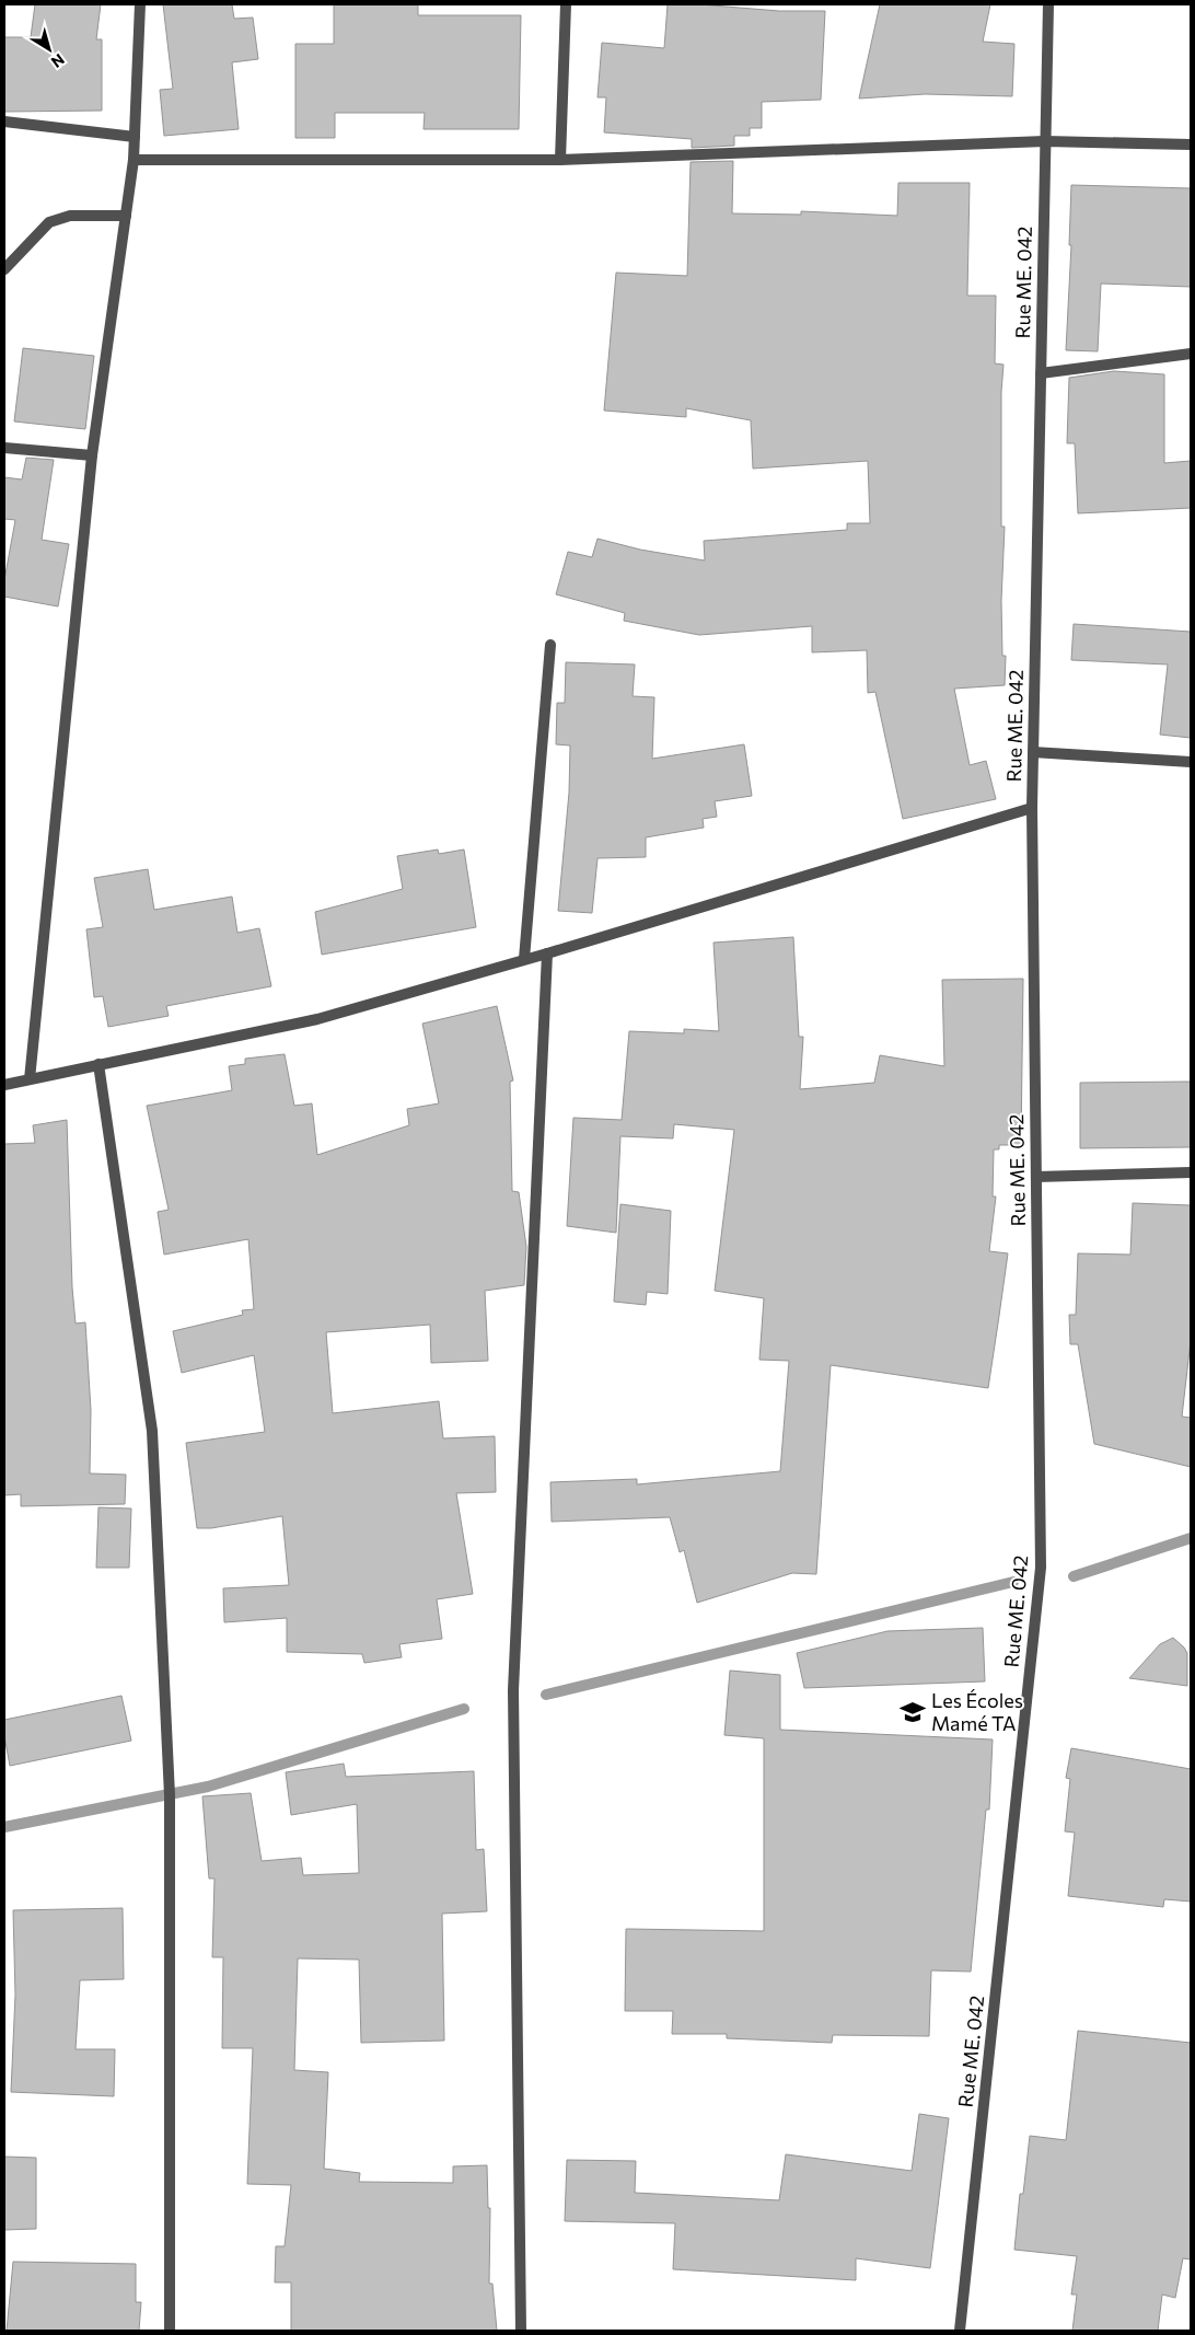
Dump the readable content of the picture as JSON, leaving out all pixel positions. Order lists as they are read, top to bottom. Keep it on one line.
{"streets":{"street":["Rue ME. 042"]},"places":{"school or university":["Les Écoles Mamé TA"]},"north":"bottom right"}
